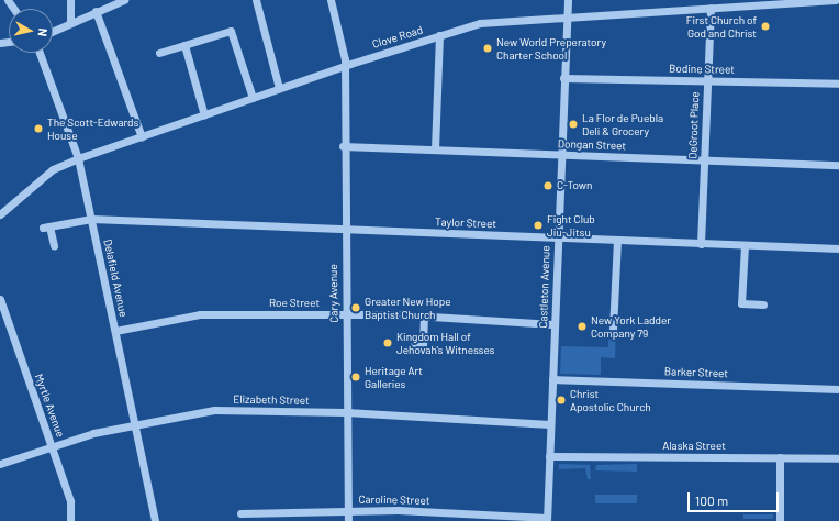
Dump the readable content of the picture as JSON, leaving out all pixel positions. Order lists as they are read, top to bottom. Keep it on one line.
{"streets":{"street":["Clove Road","Bodine Street","DeGroot Place","Dongan Street","Taylor Street","Delafield Avenue","Castleton Avenue","Cary Avenue","Roe Street","Barker Street","Elizabeth Street","Myrtle Avenue","Alaska Street","Caroline Street"]},"crossings":[["Clove Road","DeGroot Place"],["Clove Road","Delafield Avenue"],["Clove Road","Castleton Avenue"],["Clove Road","Cary Avenue"],["Bodine Street","DeGroot Place"],["Bodine Street","Castleton Avenue"],["DeGroot Place","Dongan Street"],["DeGroot Place","Taylor Street"],["Dongan Street","Castleton Avenue"],["Dongan Street","Cary Avenue"],["Taylor Street","Delafield Avenue"],["Taylor Street","Castleton Avenue"],["Taylor Street","Cary Avenue"],["Delafield Avenue","Roe Street"],["Delafield Avenue","Elizabeth Street"],["Castleton Avenue","Roe Street"],["Castleton Avenue","Barker Street"],["Castleton Avenue","Elizabeth Street"],["Castleton Avenue","Alaska Street"],["Castleton Avenue","Caroline Street"],["Cary Avenue","Roe Street"],["Cary Avenue","Elizabeth Street"],["Cary Avenue","Caroline Street"],["Elizabeth Street","Myrtle Avenue"]],"places":["First Church of God and Christ","New World Preperatory Charter School","La Flor de Puebla Deli & Grocery","The Scott-Edwards House","C-Town","Fight Club Jiu-Jitsu","Greater New Hope Baptist Church","New York Ladder Company 79","Kingdom Hall of Jehovah's Witnesses","Heritage Art Galleries","Christ Apostolic Church"],"scale_bar":"100 m","north":"right"}
